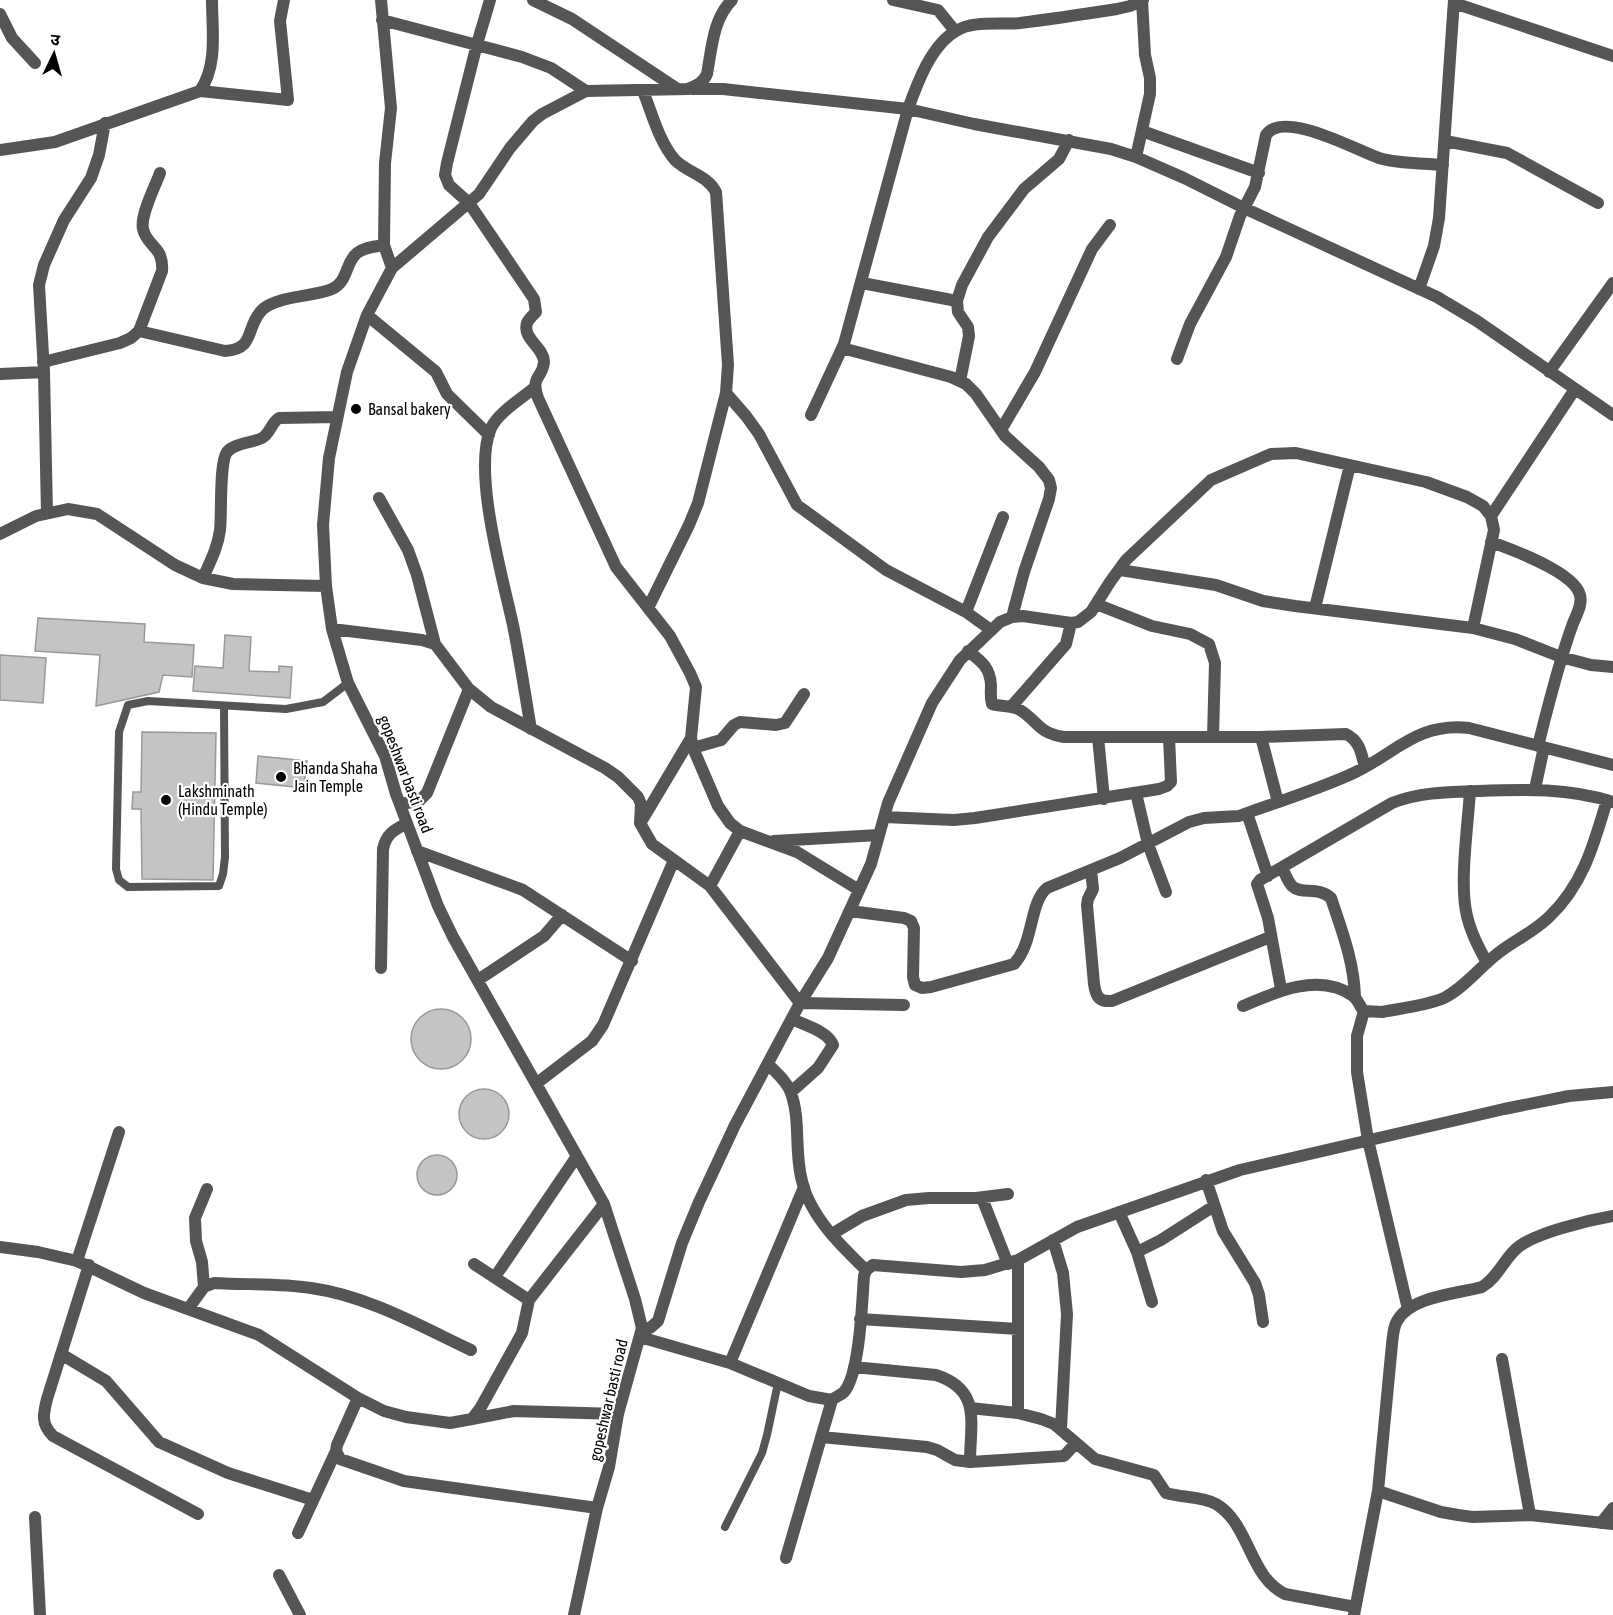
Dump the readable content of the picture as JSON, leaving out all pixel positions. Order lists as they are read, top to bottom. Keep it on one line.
{"streets":{"street":["gopeshwar basti road"]},"places":["Bansal bakery","Bhanda Shaha Jain Temple","Lakshminath (Hindu Temple)"],"north":"top"}
